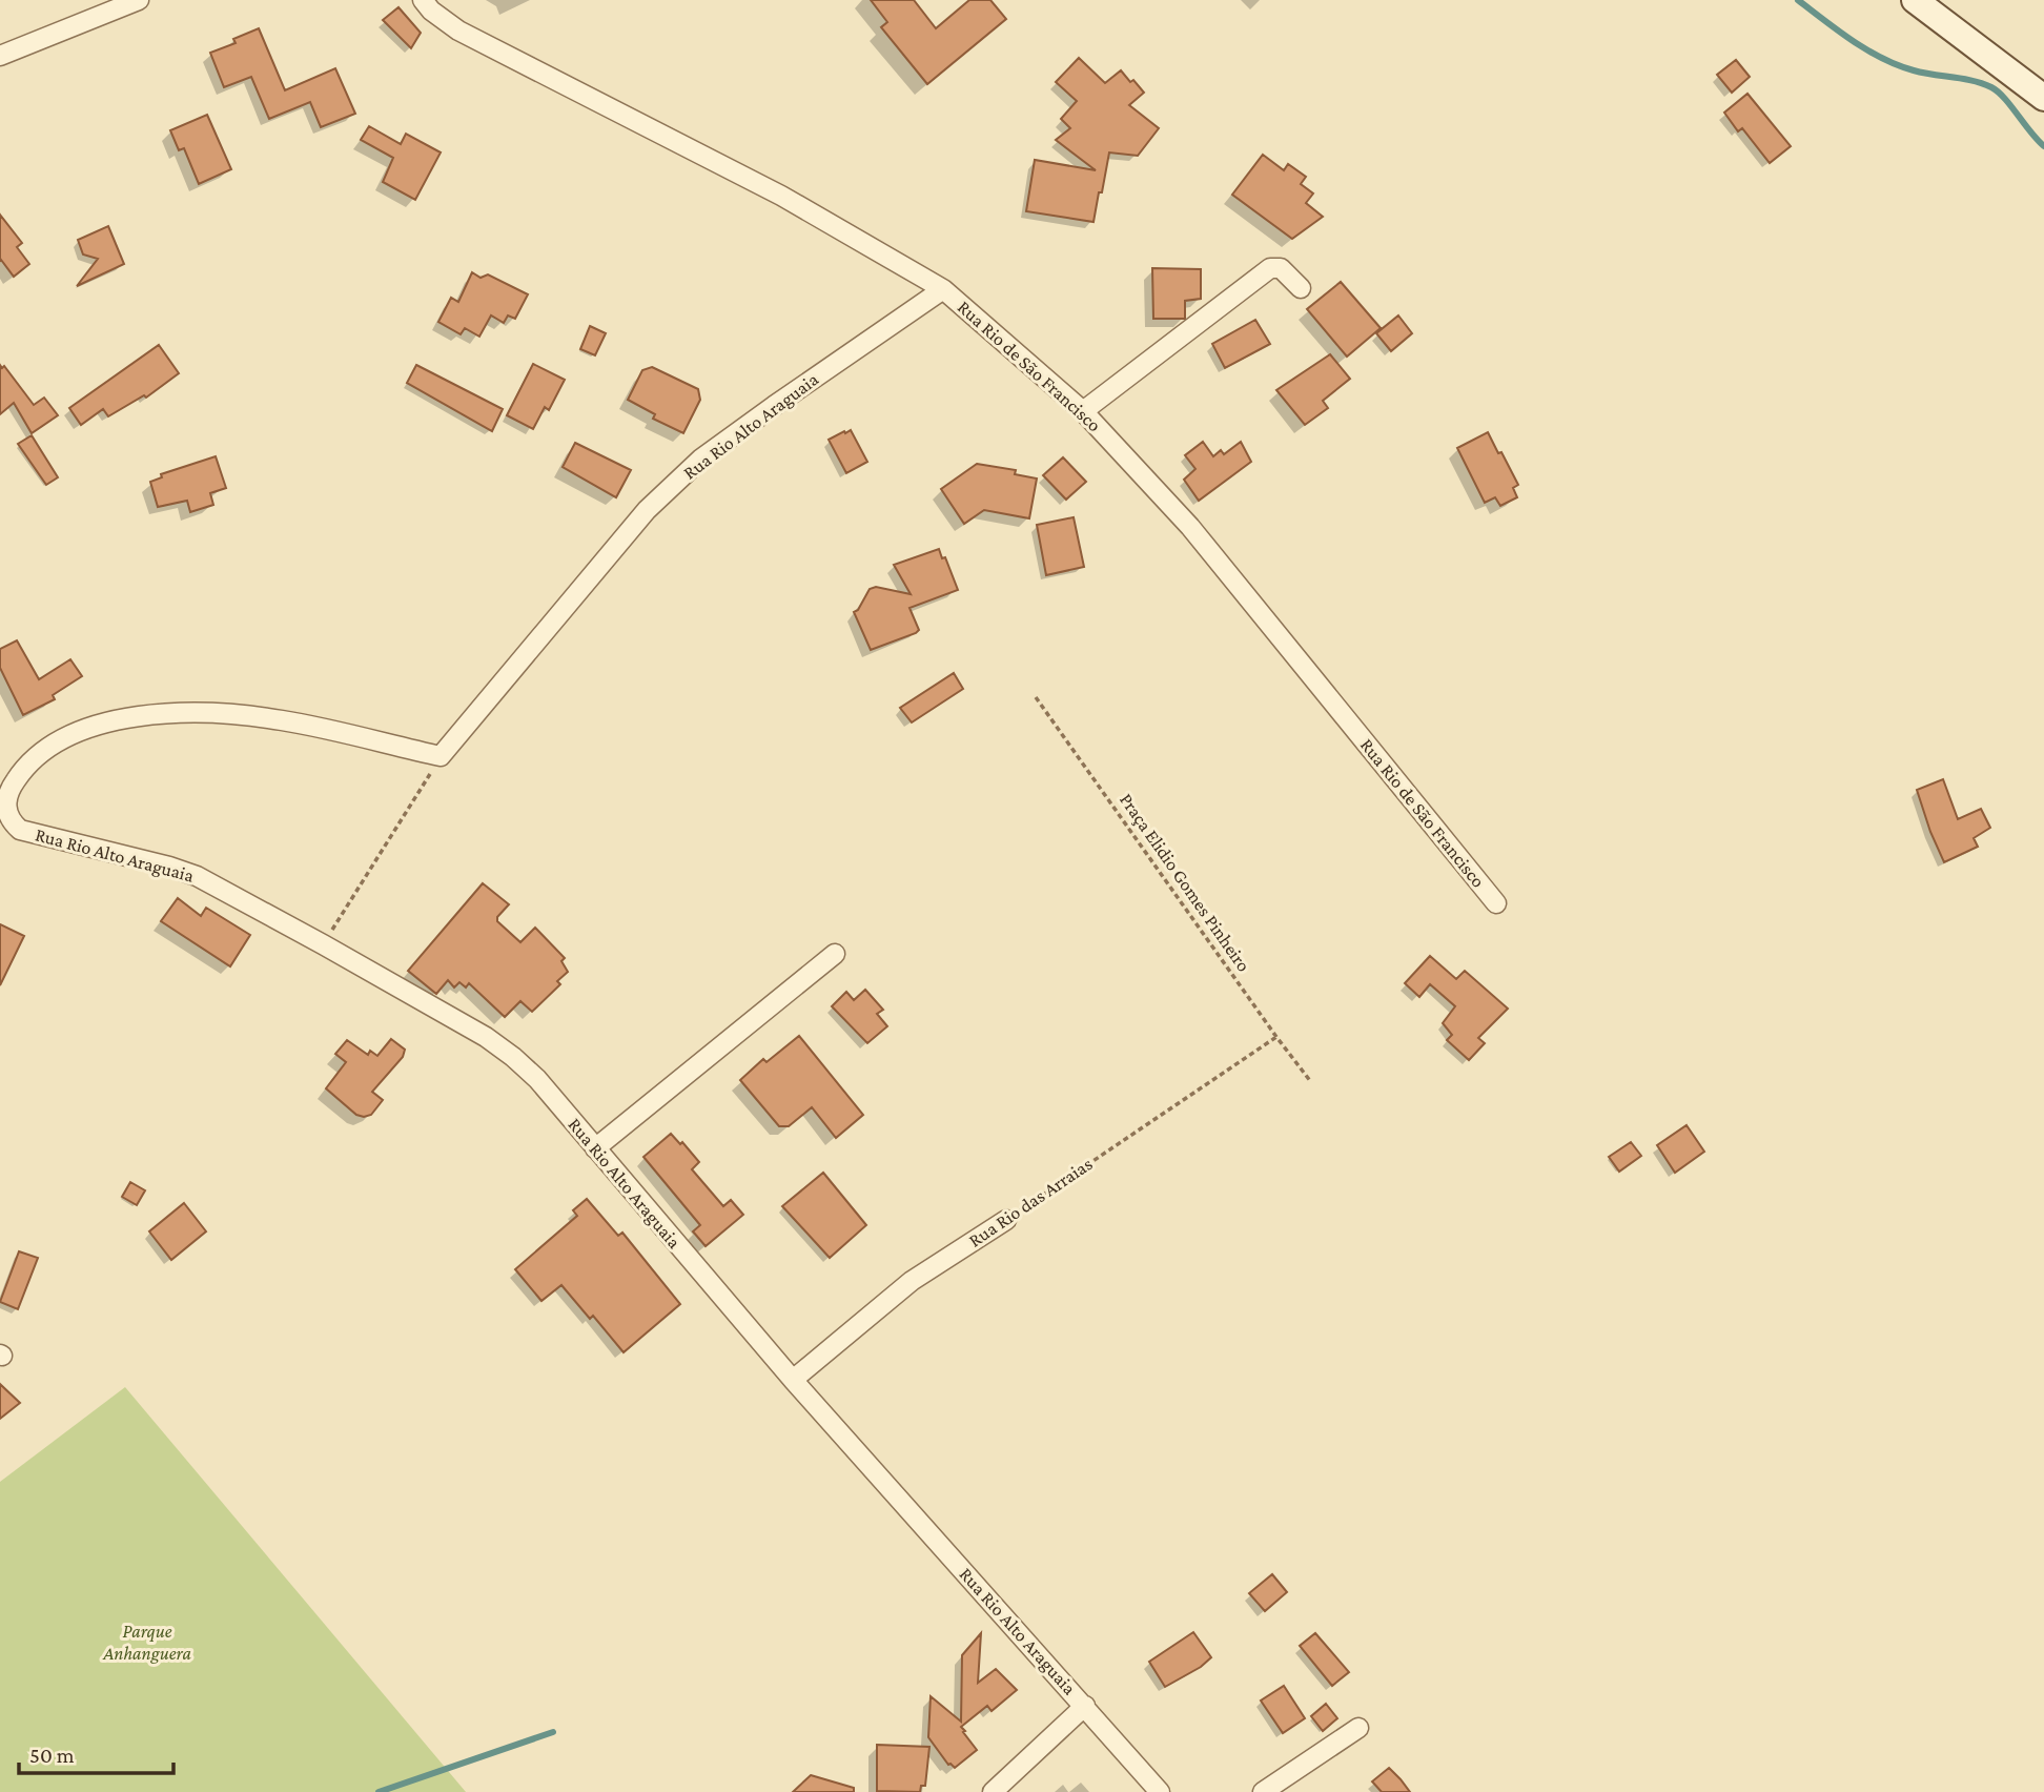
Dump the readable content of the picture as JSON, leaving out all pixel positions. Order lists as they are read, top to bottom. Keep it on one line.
{"streets":{"street":["Rua Rio de São Francisco","Rua Rio Alto Araguaia","Rua Rio das Arraias"],"path":["Praça Elidio Gomes Pinheiro"]},"crossings":[["Rua Rio de São Francisco","Rua Rio Alto Araguaia"],["Rua Rio Alto Araguaia","Rua Rio das Arraias"],["Praça Elidio Gomes Pinheiro","Rua Rio das Arraias"]],"parks":["Parque Anhanguera"],"scale_bar":"50 m"}
